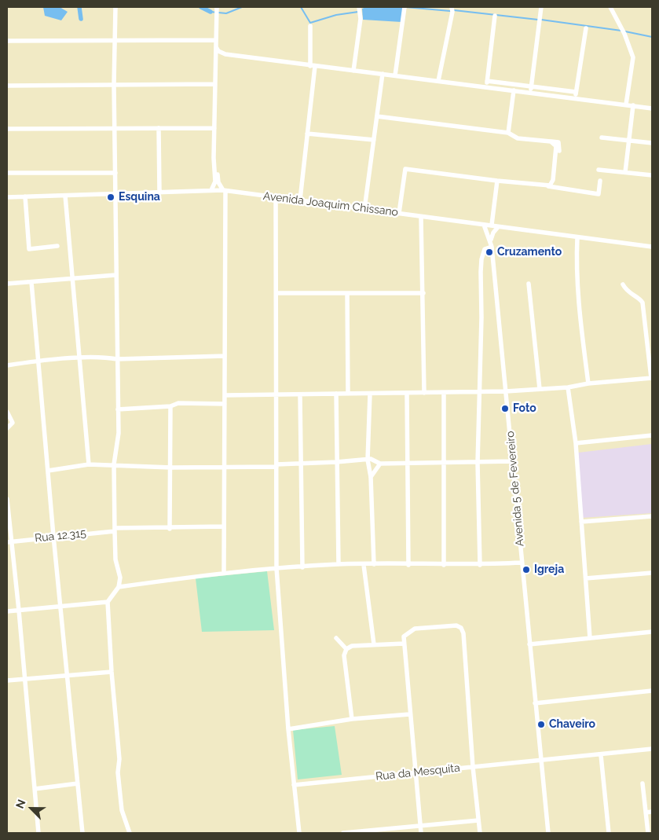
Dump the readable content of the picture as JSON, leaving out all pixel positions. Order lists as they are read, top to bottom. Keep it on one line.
{"streets":{"street":["Avenida Joaquim Chissano","Avenida 5 de Fevereiro","Rua 12.315","Rua da Mesquita"]},"crossings":[["Avenida Joaquim Chissano","Avenida 5 de Fevereiro"],["Avenida 5 de Fevereiro","Rua da Mesquita"]],"places":["Esquina","Cruzamento","Foto","Igreja","Chaveiro"],"north":"top left"}
